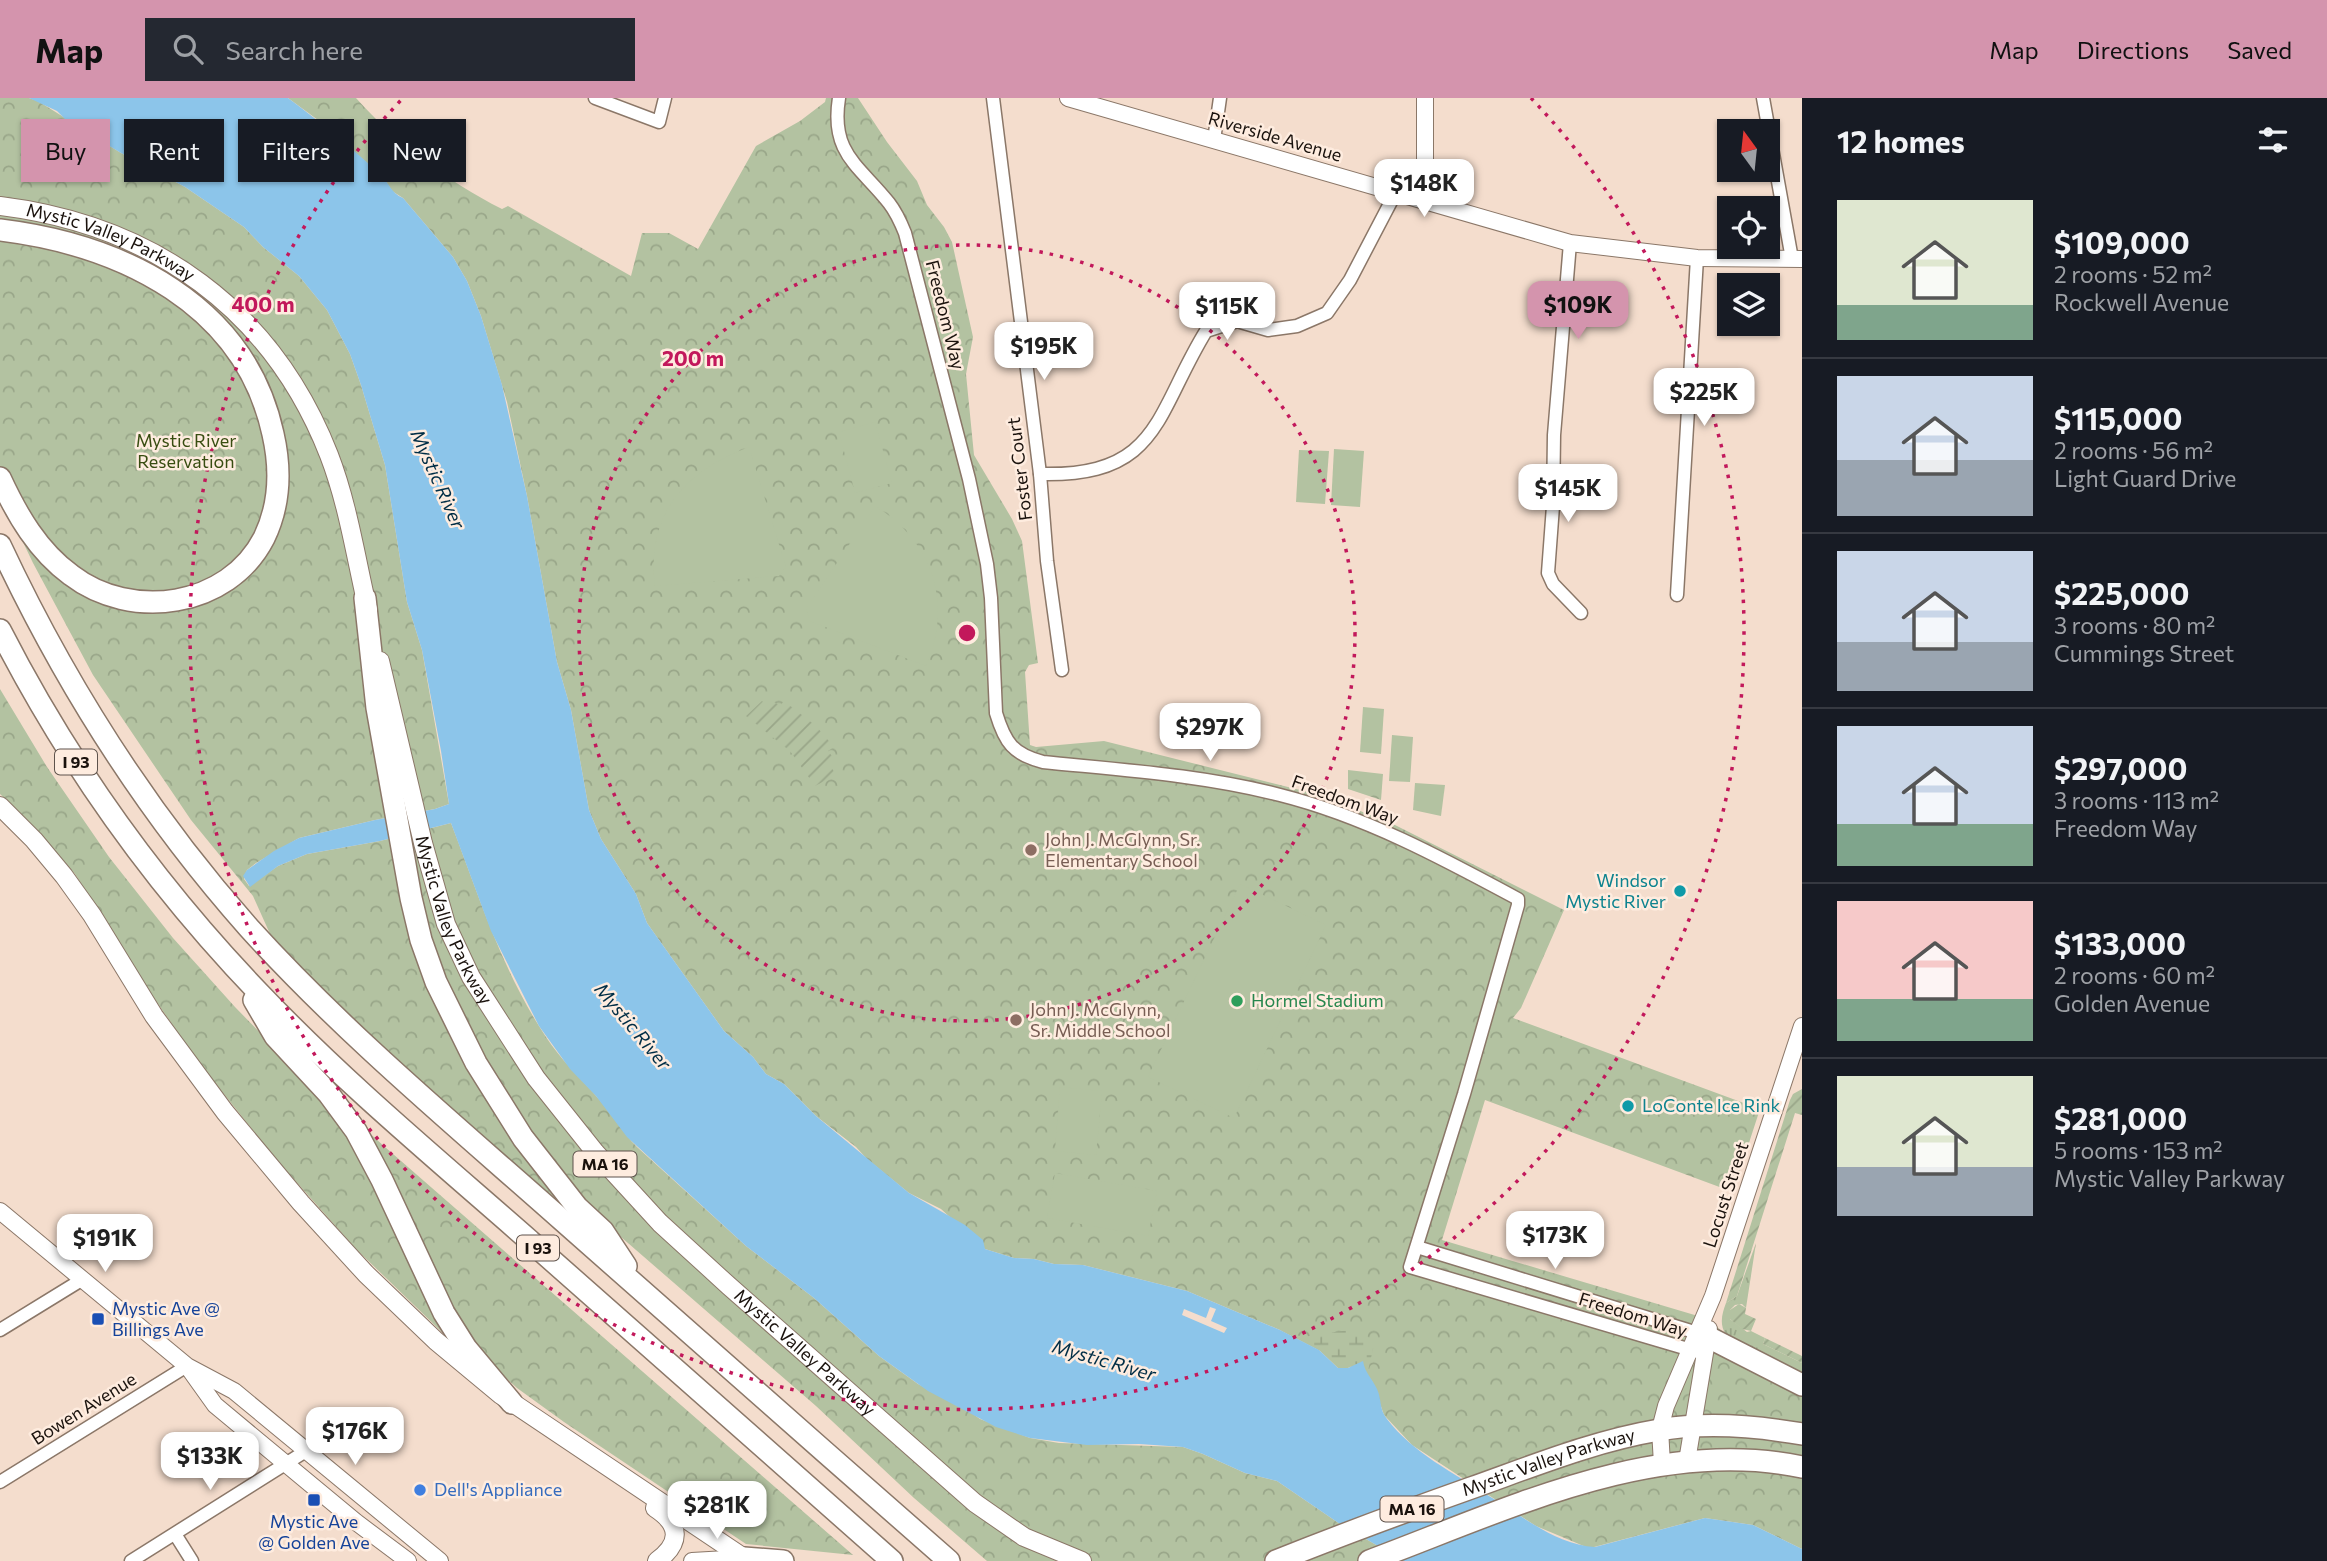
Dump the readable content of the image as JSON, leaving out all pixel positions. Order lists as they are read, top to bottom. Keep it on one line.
{"streets":{"highway":["Mystic Valley Parkway","I 93","MA 16"],"main road":["Riverside Avenue","Locust Street"],"street":["Freedom Way","Foster Court","Bowen Avenue"]},"crossings":[["Mystic Valley Parkway","Locust Street"],["Freedom Way","Locust Street"]],"water":["Mystic River"],"parks":["Mystic River Reservation"],"places":{"other":["John J. McGlynn, Sr. Elementary School","Windsor Mystic River","Hormel Stadium","John J. McGlynn, Sr. Middle School","LoConte Ice Rink","Dell's Appliance"],"transit":["Mystic Ave @ Billings Ave","Mystic Ave @ Golden Ave"]},"north":"top","page":{"header":"Map","search":"Search here","nav":["Map","Directions","Saved"],"heading":"12 homes","chip":["Buy","Rent","Filters","New"],"price":["$148K","$109K","$115K","$195K","$225K","$145K","$297K","$173K","$191K","$176K","$133K","$281K"],"list":[{"name":"$109,000","note":"2 rooms · 52 m² · Rockwell Avenue"},{"name":"$115,000","note":"2 rooms · 56 m² · Light Guard Drive"},{"name":"$225,000","note":"3 rooms · 80 m² · Cummings Street"},{"name":"$297,000","note":"3 rooms · 113 m² · Freedom Way"},{"name":"$133,000","note":"2 rooms · 60 m² · Golden Avenue"},{"name":"$281,000","note":"5 rooms · 153 m² · Mystic Valley Parkway"}]},"rings":["400 m","200 m"]}
